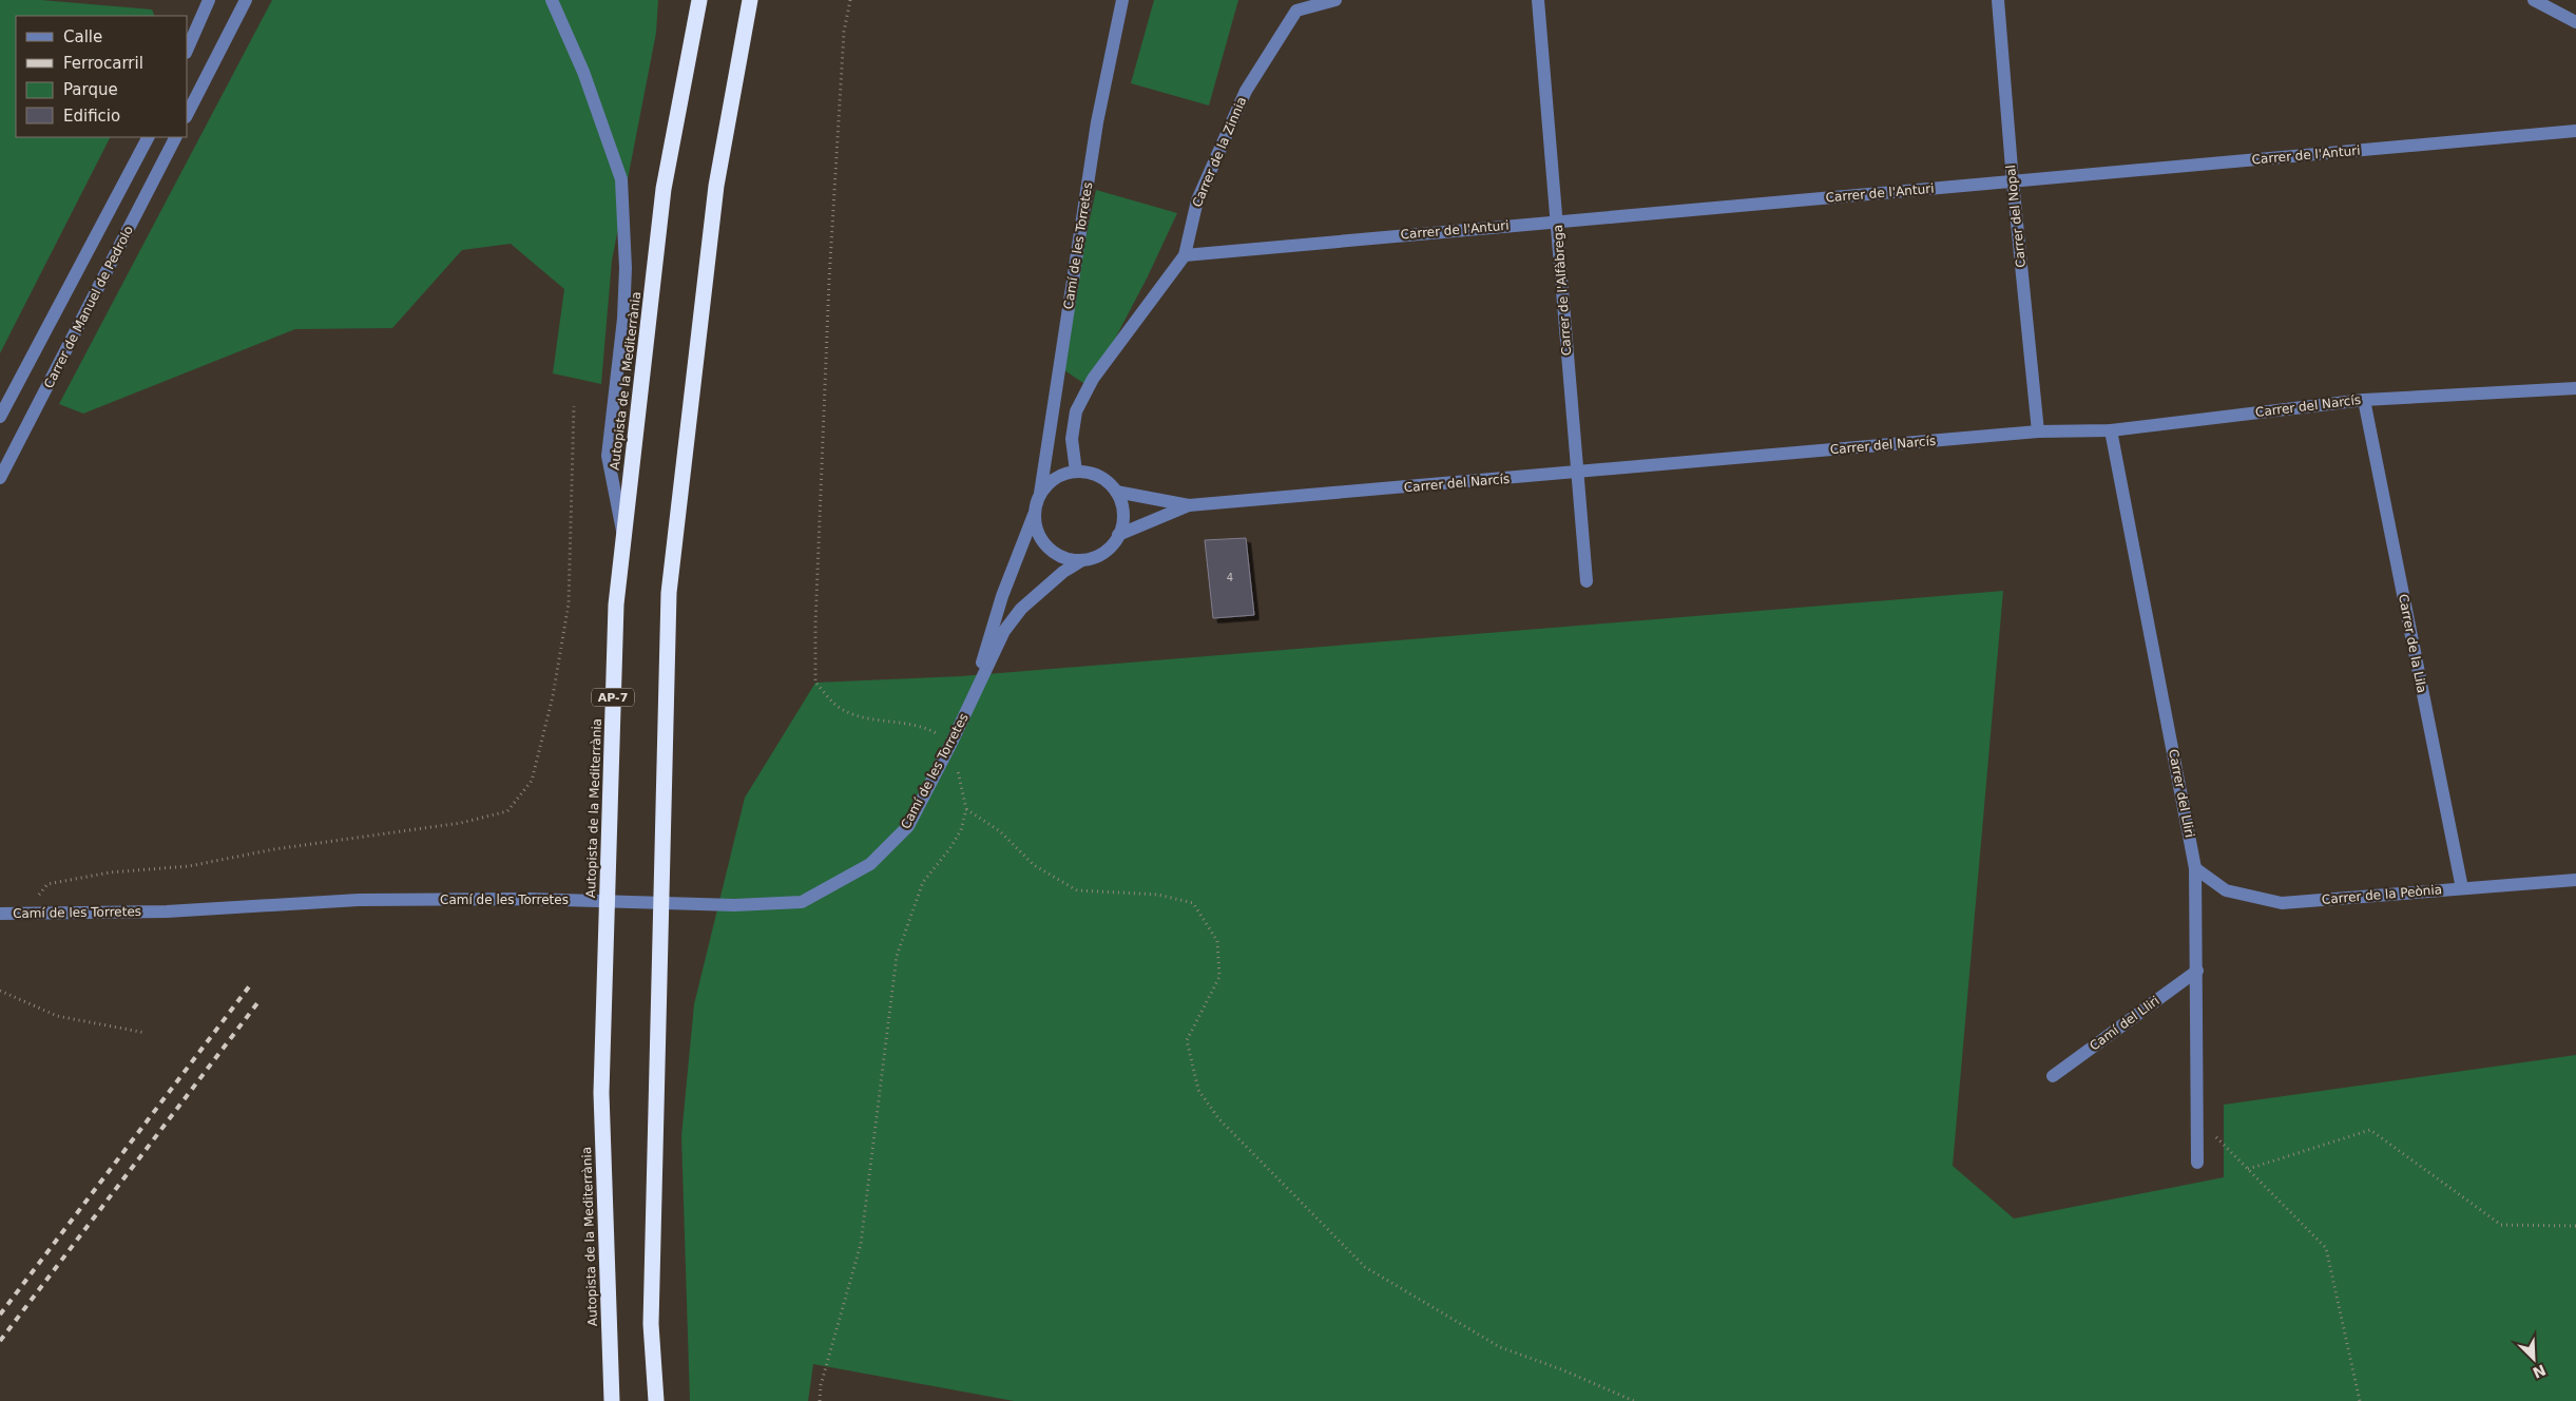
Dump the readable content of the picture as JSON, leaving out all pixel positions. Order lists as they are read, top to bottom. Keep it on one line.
{"streets":{"highway":["Autopista de la Mediterrània","AP-7"],"street":["Carrer de la Zinnia","Carrer de l'Anturi","Carrer del Nopal","Camí de les Torretes","Carrer de l'Alfàbrega","Carrer de Manuel de Pedrolo","Carrer del Narcís","Carrer de la Lila","Carrer del Lliri","Carrer de la Peònia","Camí del Lliri"]},"crossings":[["Carrer de la Zinnia","Carrer de l'Anturi"],["Carrer de la Zinnia","Camí de les Torretes"],["Carrer de la Zinnia","Carrer del Narcís"],["Carrer de l'Anturi","Carrer del Nopal"],["Carrer de l'Anturi","Carrer de l'Alfàbrega"],["Carrer del Nopal","Carrer del Narcís"],["Camí de les Torretes","Carrer del Narcís"],["Carrer de l'Alfàbrega","Carrer del Narcís"],["Carrer del Narcís","Carrer de la Lila"],["Carrer del Narcís","Carrer del Lliri"],["Carrer de la Lila","Carrer de la Peònia"],["Carrer del Lliri","Carrer de la Peònia"],["Carrer del Lliri","Camí del Lliri"]],"house_numbers":["4"],"legend":["Calle","Ferrocarril","Parque","Edificio"],"north":"bottom right"}
